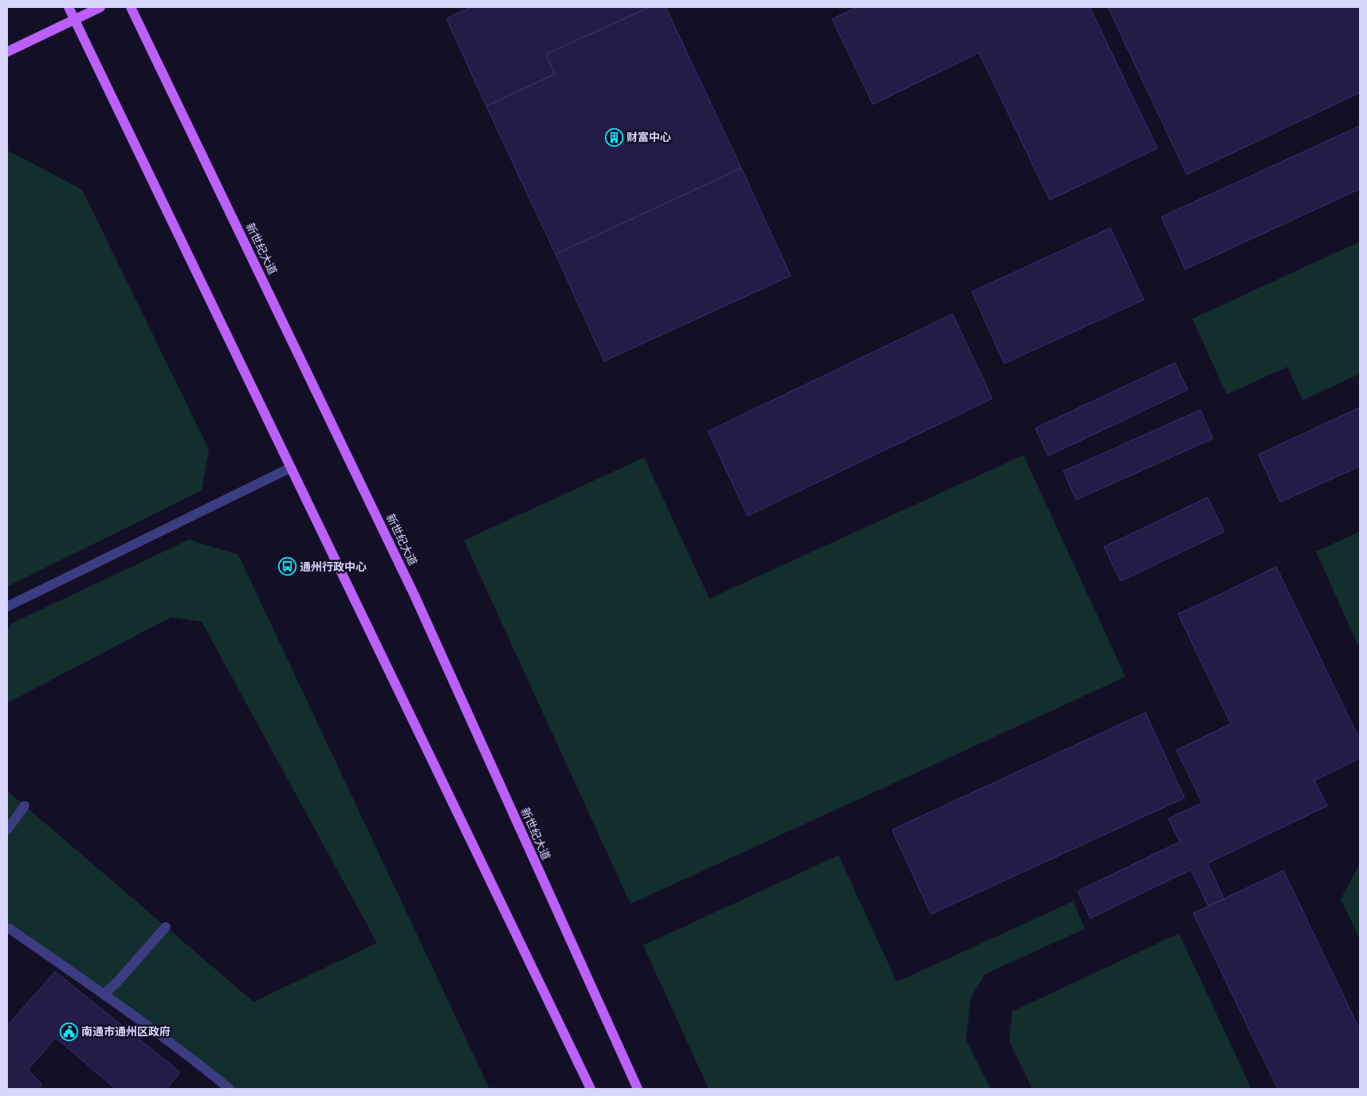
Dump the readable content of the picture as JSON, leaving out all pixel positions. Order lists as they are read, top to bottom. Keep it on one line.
{"streets":{"main road":["新世纪大道"]},"places":{"building":["财富中心"],"bus stop":["通州行政中心"],"public building":["南通市通州区政府"]}}
